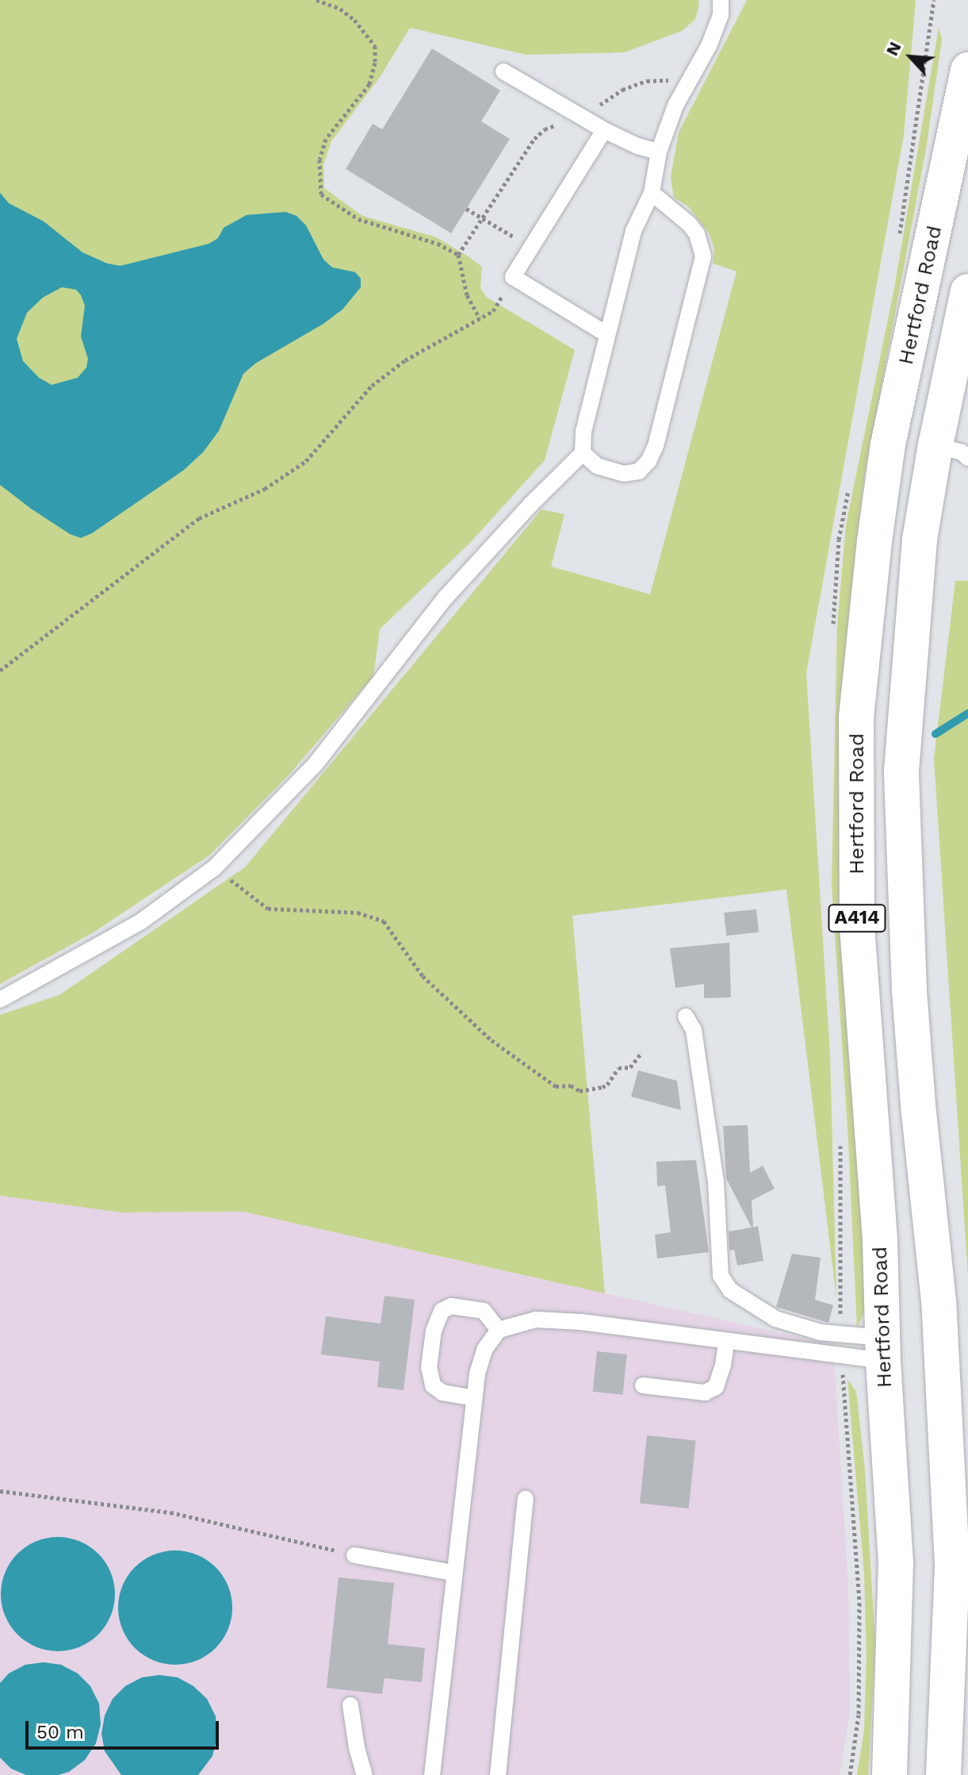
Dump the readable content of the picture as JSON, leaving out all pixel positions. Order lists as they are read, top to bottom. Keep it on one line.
{"streets":{"highway":["Hertford Road","A414"]},"scale_bar":"50 m","north":"top left"}
